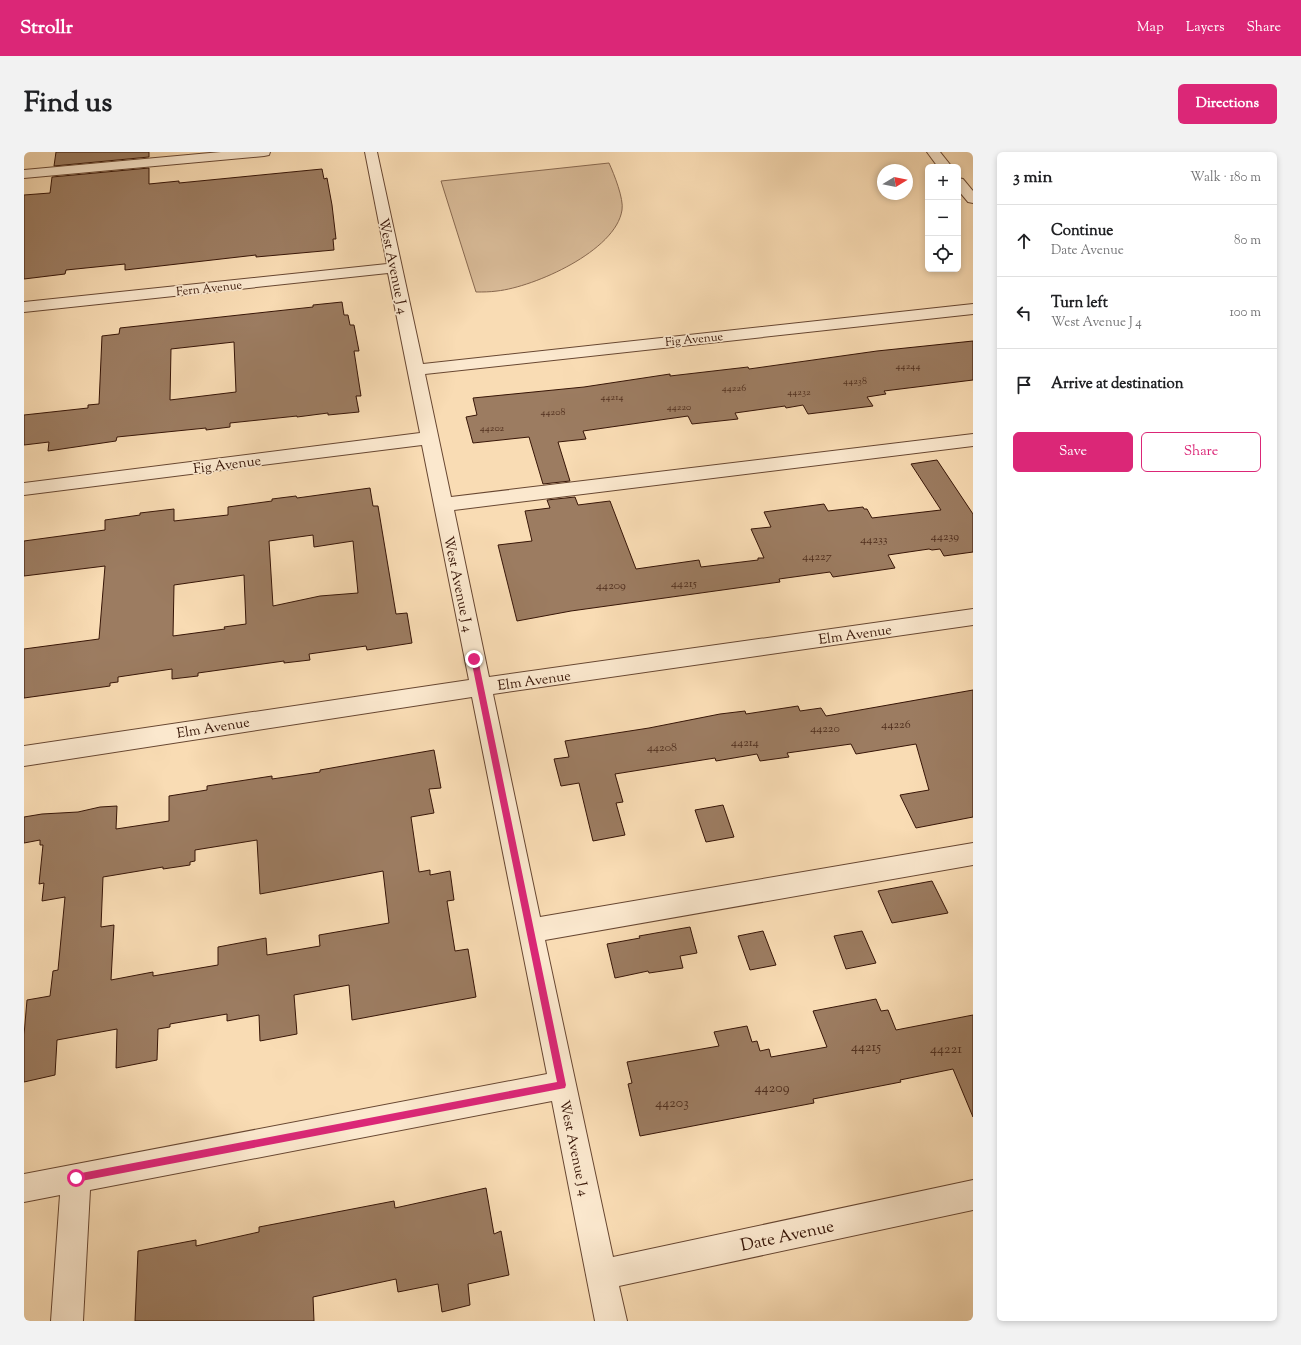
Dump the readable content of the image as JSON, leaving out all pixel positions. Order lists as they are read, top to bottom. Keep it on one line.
{"streets":{"street":["West Avenue J 4","Fern Avenue","Fig Avenue","Elm Avenue","Date Avenue"]},"crossings":[["West Avenue J 4","Fern Avenue"],["West Avenue J 4","Fig Avenue"],["West Avenue J 4","Elm Avenue"],["West Avenue J 4","Date Avenue"]],"house_numbers":["44244","44238","44226","44232","44214","44220","44208","44202","44239","44233","44227","44215","44209","44226","44220","44214","44208","44215","44221","44209","44203"],"north":"right","page":{"header":"Strollr","nav":["Map","Layers","Share"],"title":"Find us","buttons":["Directions",["Save","Share"]],"heading":["3 min","Walk · 180 m"],"map_buttons":["+","−"],"list":[["Continue","Date Avenue","80 m"],["Turn left","West Avenue J 4","100 m"],"Arrive at destination"]}}
